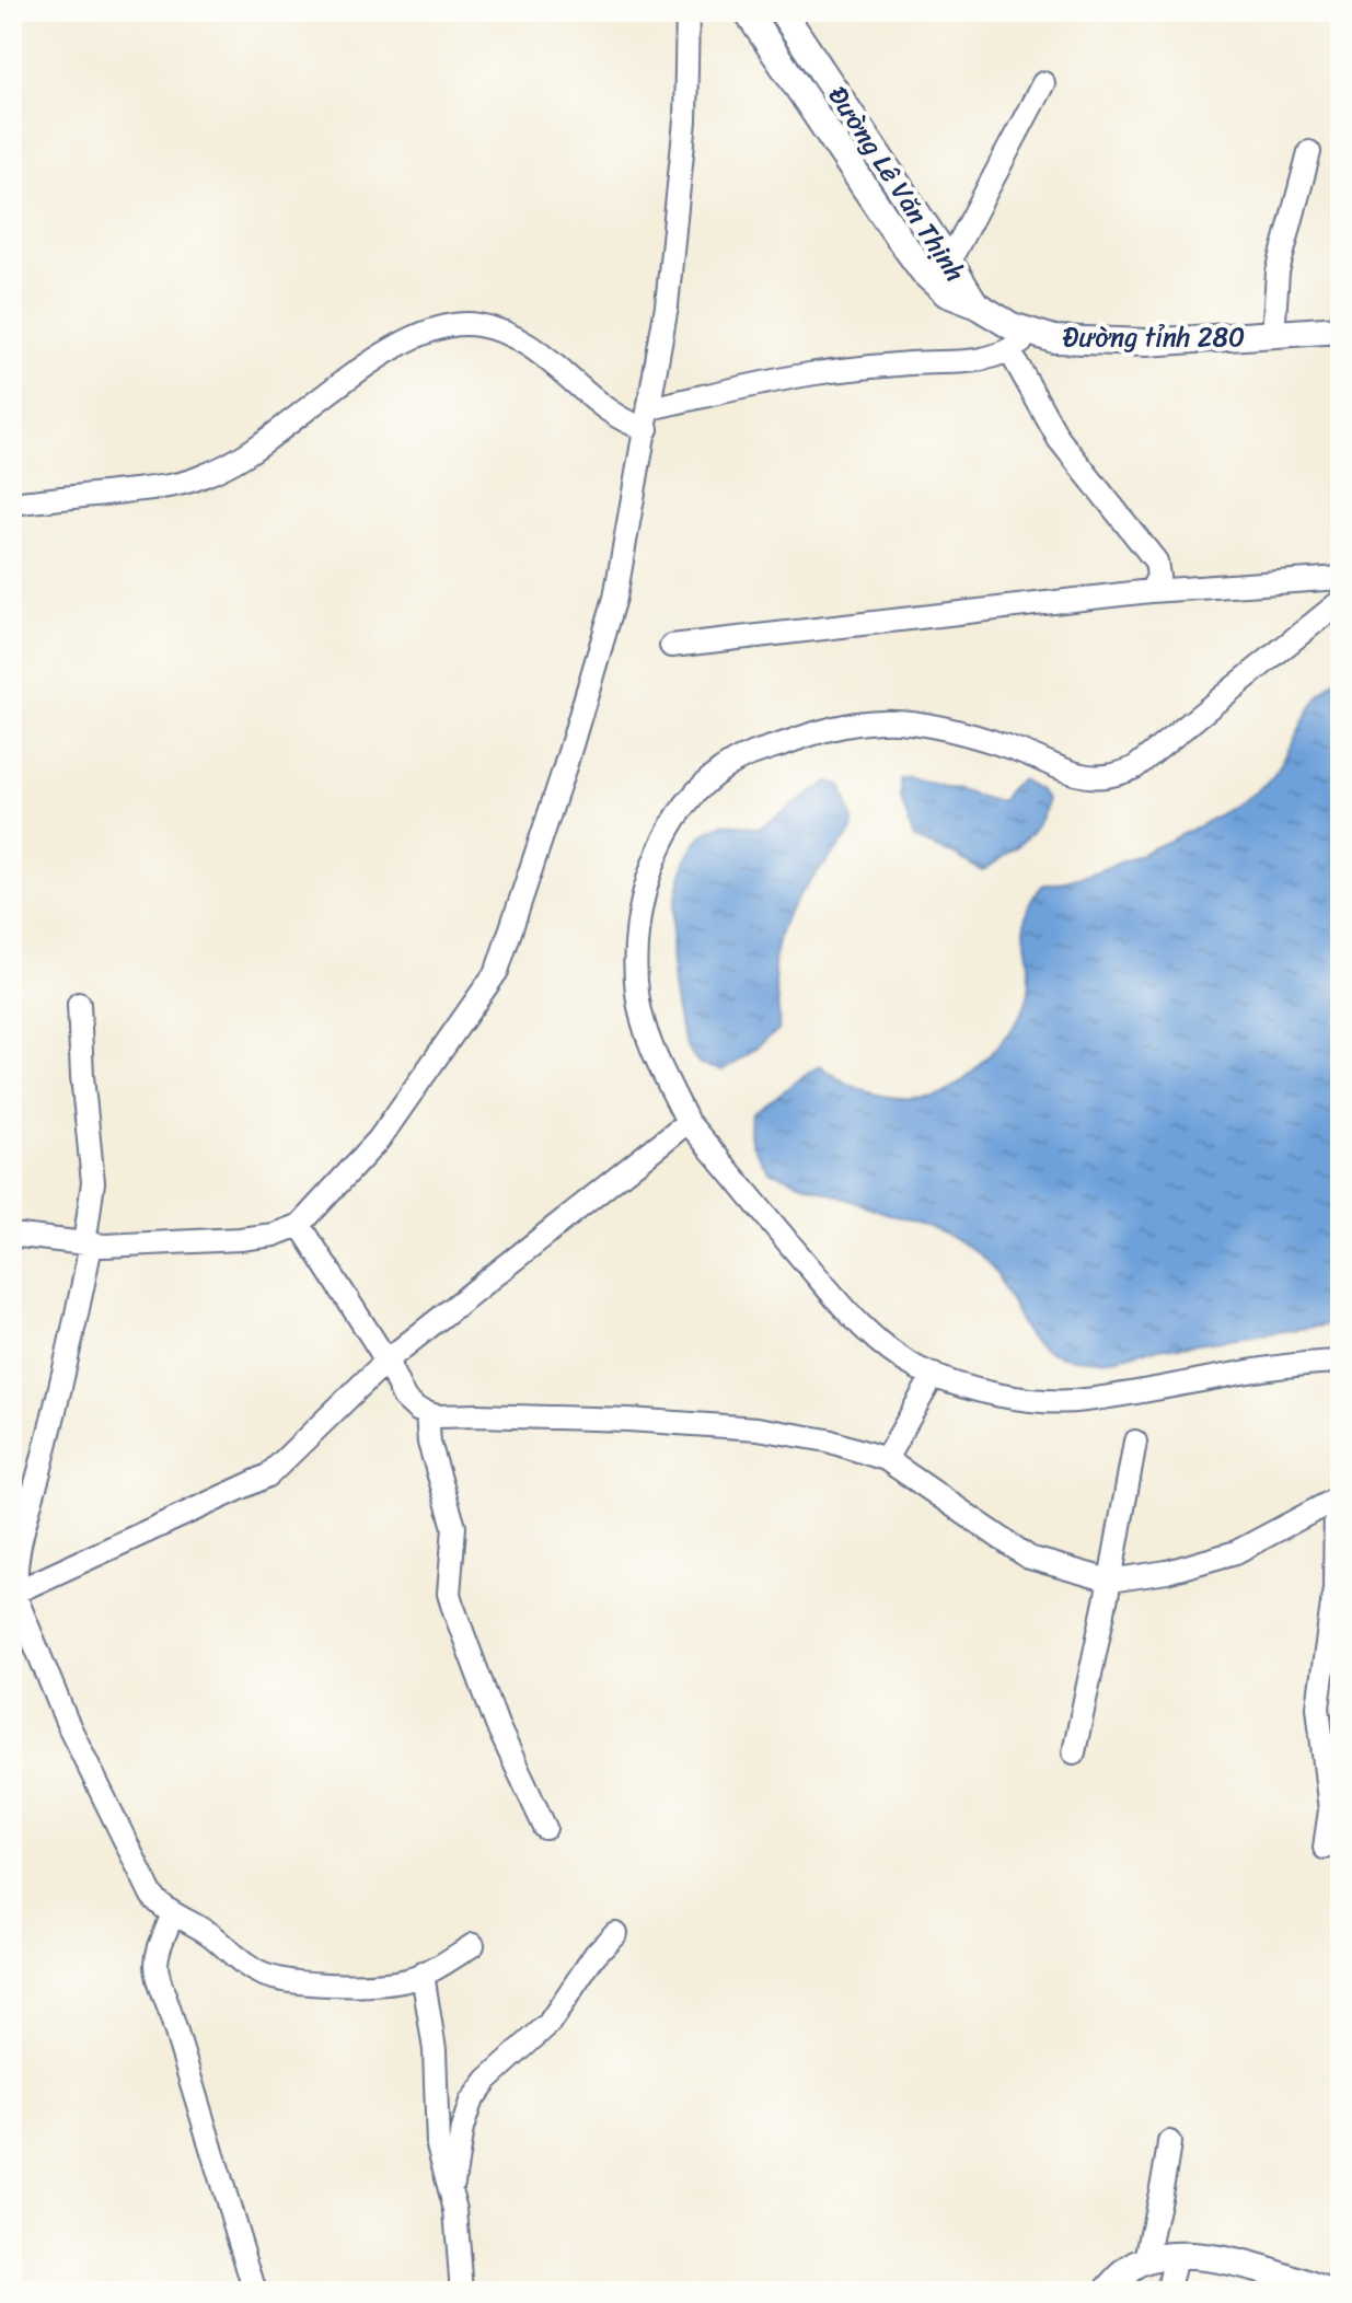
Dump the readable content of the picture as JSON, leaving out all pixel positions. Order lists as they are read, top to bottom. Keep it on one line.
{"streets":{"main road":["Đường Lê Văn Thịnh","Đường tỉnh 280"]},"crossings":[["Đường Lê Văn Thịnh","Đường tỉnh 280"]]}
